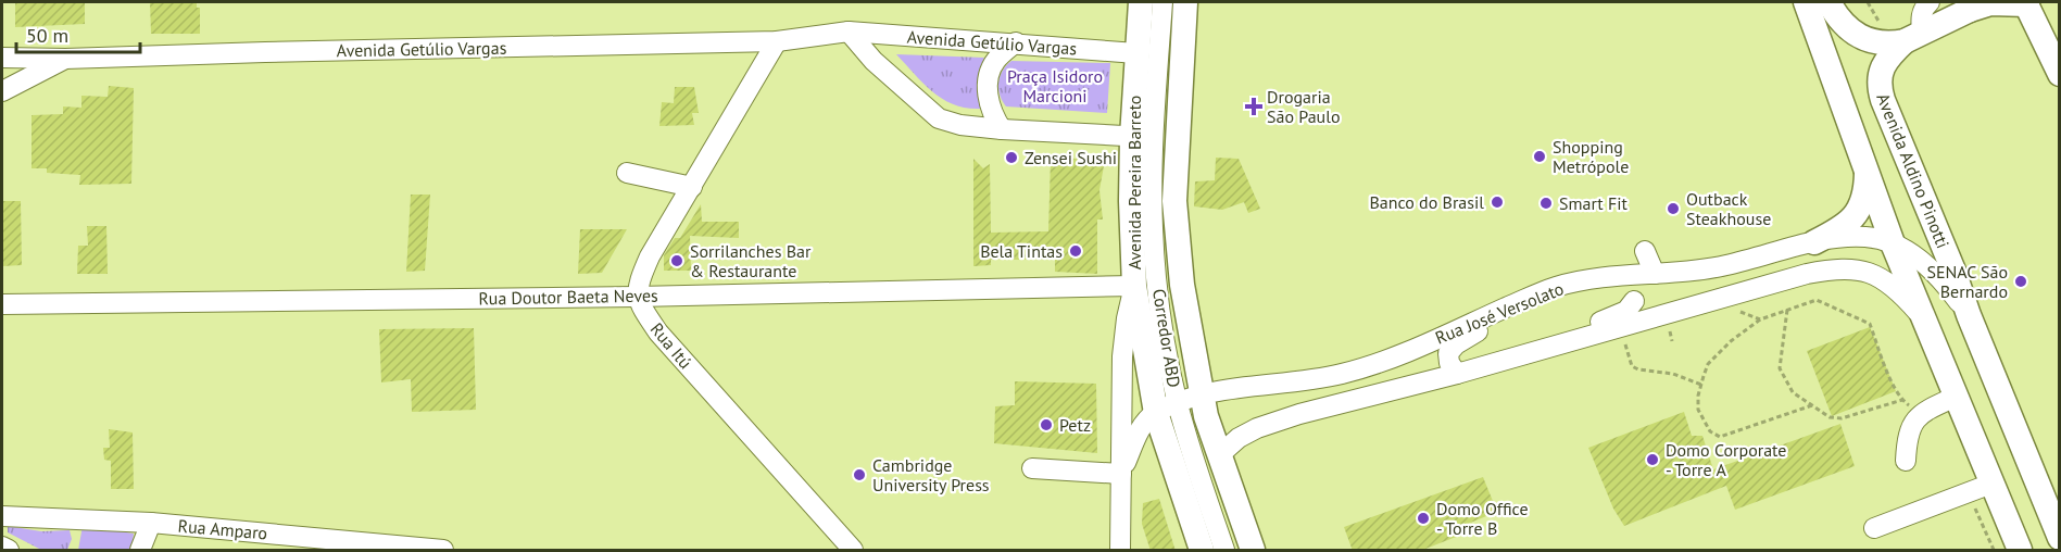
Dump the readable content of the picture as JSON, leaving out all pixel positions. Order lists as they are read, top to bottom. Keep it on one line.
{"streets":{"main road":["Avenida Aldino Pinotti","Avenida Pereira Barreto"],"street":["Avenida Getúlio Vargas","Rua Doutor Baeta Neves","Rua José Versolato","Corredor ABD","Rua Itú","Rua Amparo"]},"crossings":[["Avenida Getúlio Vargas","Avenida Pereira Barreto"],["Avenida Aldino Pinotti","Rua José Versolato"],["Avenida Pereira Barreto","Rua Doutor Baeta Neves"],["Avenida Pereira Barreto","Rua José Versolato"],["Avenida Pereira Barreto","Corredor ABD"],["Rua Doutor Baeta Neves","Rua Itú"],["Rua José Versolato","Corredor ABD"]],"parks":["Praça Isidoro Marcioni"],"places":{"health":["Drogaria São Paulo"],"other":["Shopping Metrópole","Zensei Sushi","Banco do Brasil","Smart Fit","Outback Steakhouse","Bela Tintas","Sorrilanches Bar & Restaurante","SENAC São Bernardo","Petz","Domo Corporate - Torre A","Cambridge University Press","Domo Office - Torre B"]},"scale_bar":"50 m"}
